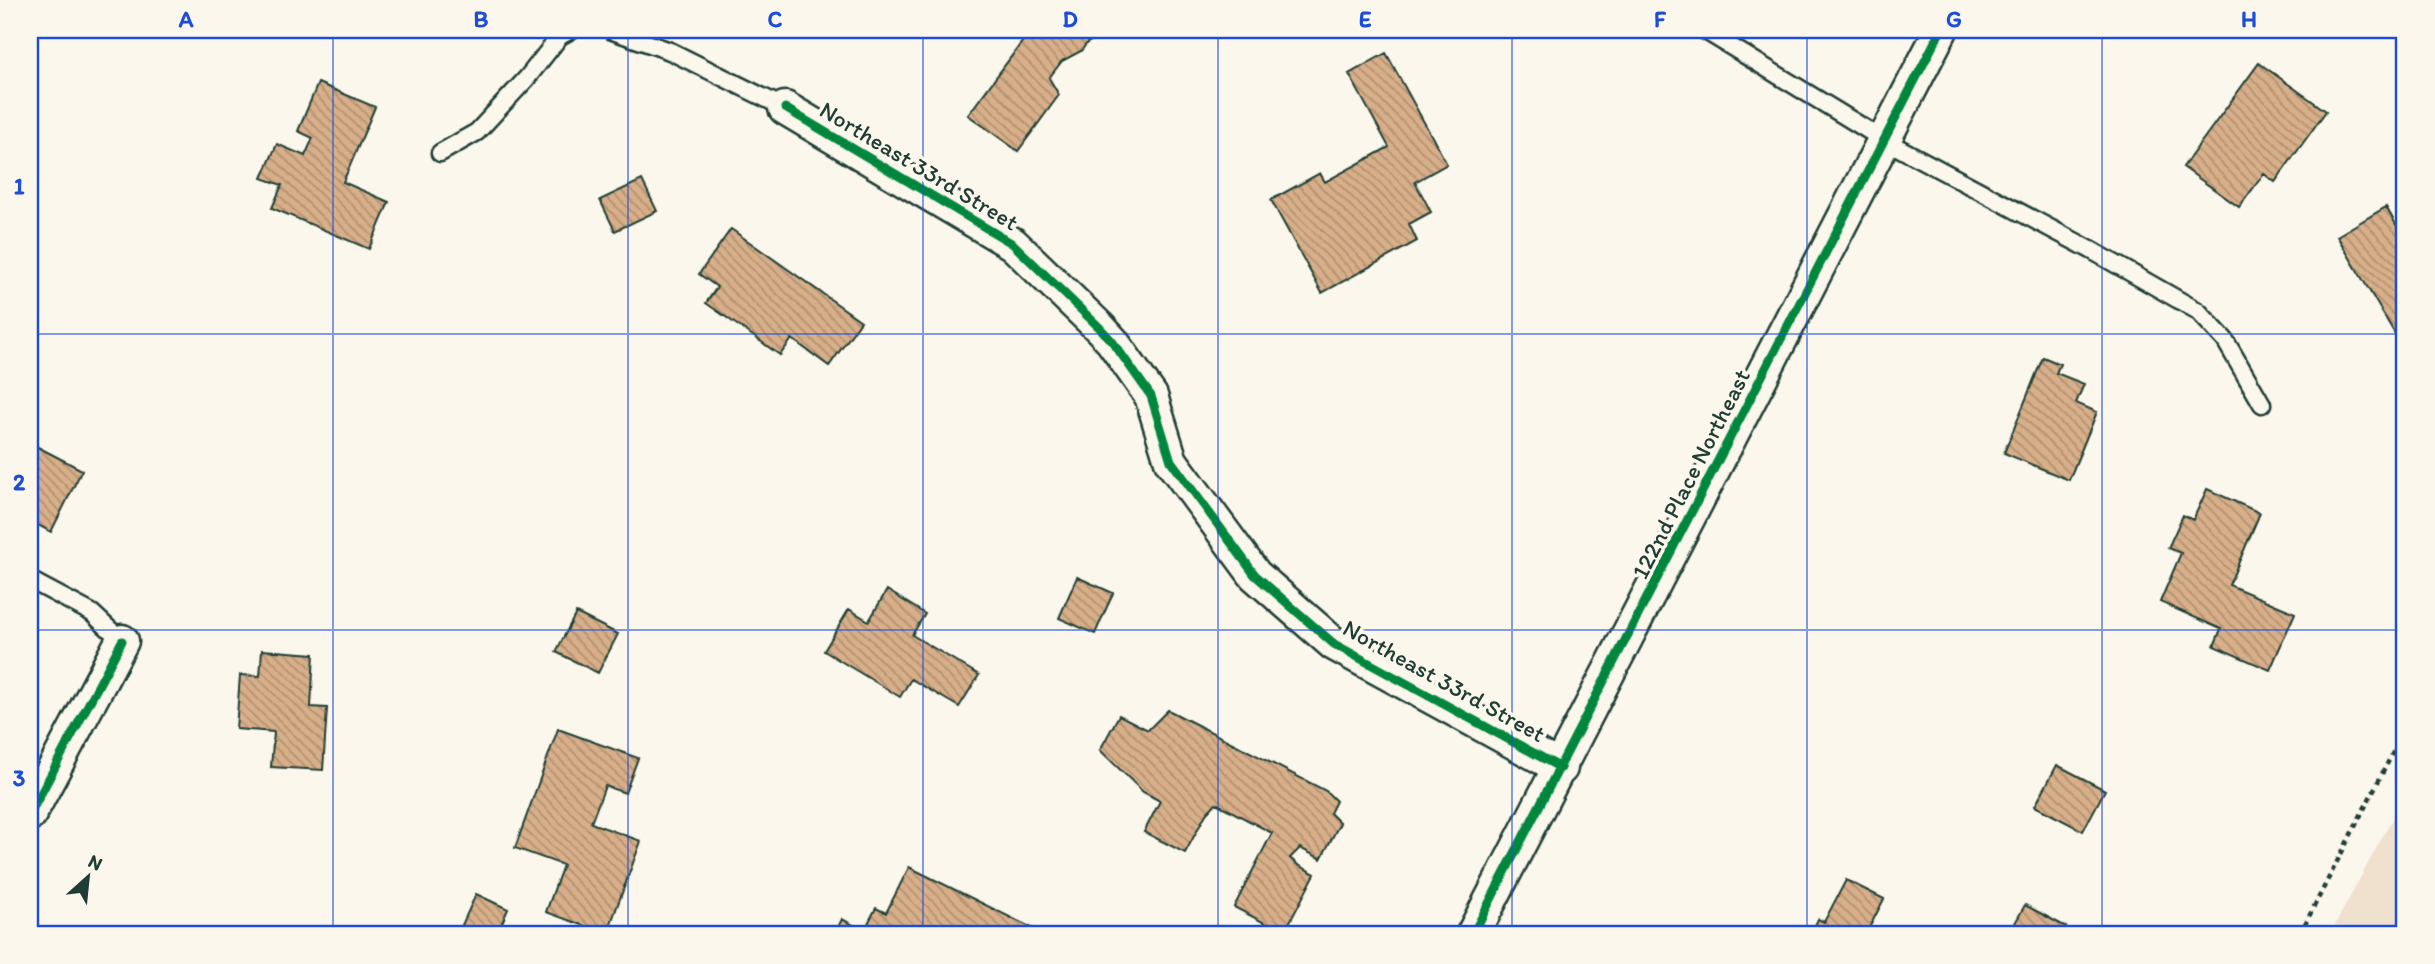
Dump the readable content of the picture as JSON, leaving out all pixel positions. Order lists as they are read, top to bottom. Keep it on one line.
{"streets":{"street":["Northeast 33rd Street","122nd Place Northeast"]},"crossings":[["Northeast 33rd Street","122nd Place Northeast"]],"north":"top right","grid":{"columns":["A","B","C","D","E","F","G","H"],"rows":["1","2","3"]}}
